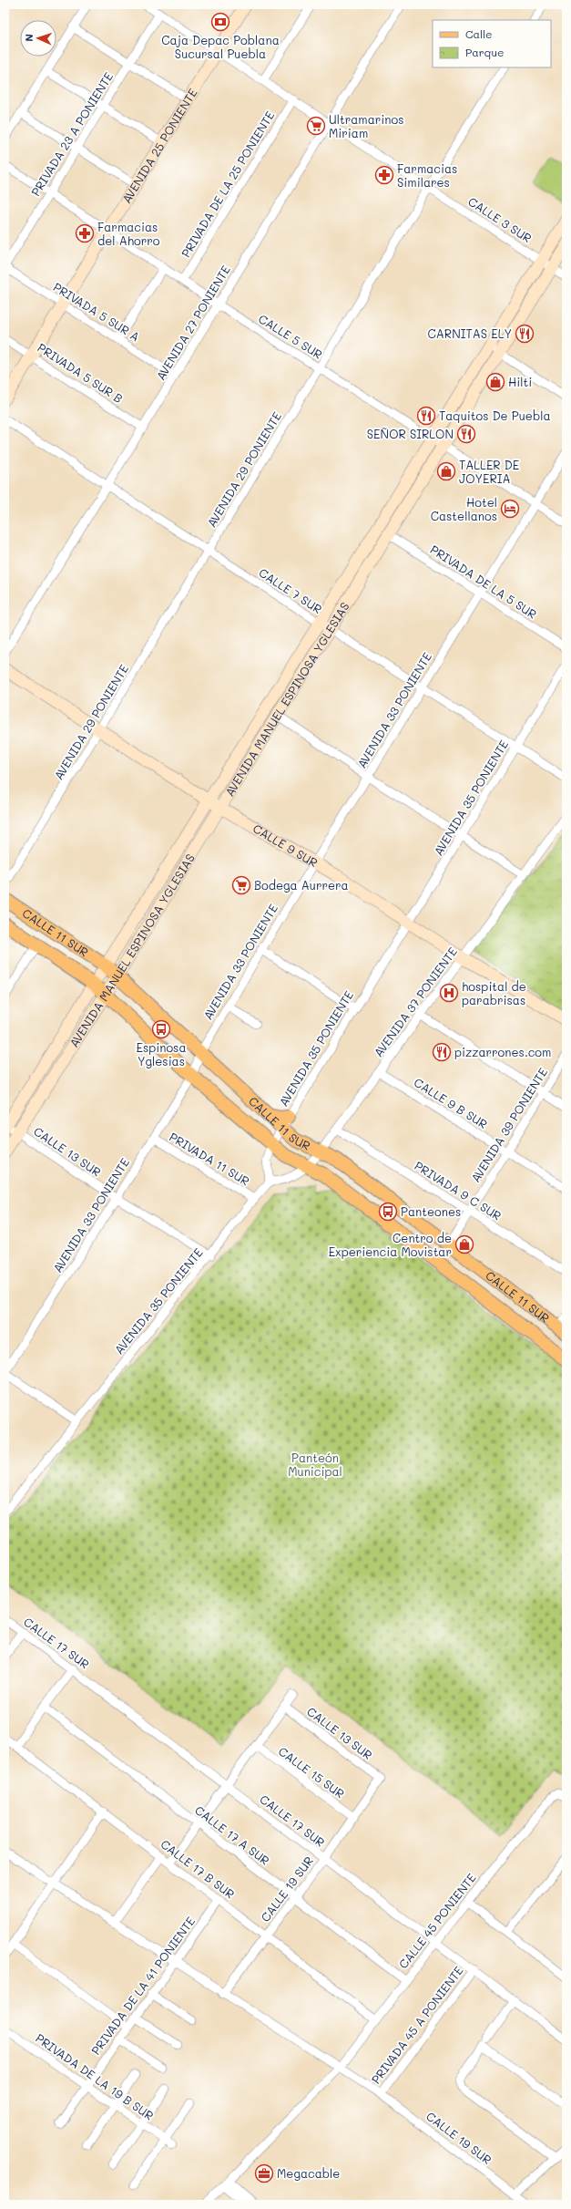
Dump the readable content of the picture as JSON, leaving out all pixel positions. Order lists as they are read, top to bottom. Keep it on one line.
{"streets":{"main road":["AVENIDA 25 PONIENTE","AVENIDA MANUEL ESPINOSA YGLESIAS","CALLE 9 SUR","CALLE 11 SUR"],"street":["PRIVADA 23 A PONIENTE","PRIVADA DE LA 25 PONIENTE","CALLE 3 SUR","PRIVADA 5 SUR A","AVENIDA 27 PONIENTE","CALLE 5 SUR","PRIVADA 5 SUR B","AVENIDA 29 PONIENTE","PRIVADA DE LA 5 SUR","CALLE 7 SUR","AVENIDA 33 PONIENTE","AVENIDA 35 PONIENTE","AVENIDA 37 PONIENTE","CALLE 9 B SUR","AVENIDA 39 PONIENTE","CALLE 13 SUR","PRIVADA 11 SUR","PRIVADA 9 C SUR","CALLE 17 SUR","CALLE 15 SUR","CALLE 17 A SUR","CALLE 17 B SUR","CALLE 19 SUR","CALLE 45 PONIENTE","PRIVADA DE LA 41 PONIENTE","PRIVADA 45 A PONIENTE","PRIVADA DE LA 19 B SUR"]},"crossings":[["PRIVADA 23 A PONIENTE","CALLE 3 SUR"],["PRIVADA 23 A PONIENTE","PRIVADA 5 SUR A"],["PRIVADA 23 A PONIENTE","CALLE 5 SUR"],["AVENIDA 25 PONIENTE","CALLE 3 SUR"],["AVENIDA 25 PONIENTE","PRIVADA 5 SUR A"],["AVENIDA 25 PONIENTE","CALLE 5 SUR"],["AVENIDA 25 PONIENTE","PRIVADA 5 SUR B"],["PRIVADA DE LA 25 PONIENTE","CALLE 3 SUR"],["PRIVADA DE LA 25 PONIENTE","CALLE 5 SUR"],["CALLE 3 SUR","AVENIDA 27 PONIENTE"],["CALLE 3 SUR","AVENIDA 29 PONIENTE"],["CALLE 3 SUR","AVENIDA MANUEL ESPINOSA YGLESIAS"],["PRIVADA 5 SUR A","AVENIDA 27 PONIENTE"],["AVENIDA 27 PONIENTE","CALLE 5 SUR"],["AVENIDA 27 PONIENTE","PRIVADA 5 SUR B"],["AVENIDA 27 PONIENTE","CALLE 7 SUR"],["CALLE 5 SUR","AVENIDA 29 PONIENTE"],["CALLE 5 SUR","AVENIDA MANUEL ESPINOSA YGLESIAS"],["CALLE 5 SUR","AVENIDA 33 PONIENTE"],["AVENIDA 29 PONIENTE","CALLE 7 SUR"],["AVENIDA 29 PONIENTE","CALLE 9 SUR"],["PRIVADA DE LA 5 SUR","AVENIDA MANUEL ESPINOSA YGLESIAS"],["PRIVADA DE LA 5 SUR","AVENIDA 33 PONIENTE"],["CALLE 7 SUR","AVENIDA MANUEL ESPINOSA YGLESIAS"],["CALLE 7 SUR","AVENIDA 33 PONIENTE"],["CALLE 7 SUR","AVENIDA 35 PONIENTE"],["AVENIDA MANUEL ESPINOSA YGLESIAS","CALLE 9 SUR"],["AVENIDA MANUEL ESPINOSA YGLESIAS","CALLE 11 SUR"],["AVENIDA MANUEL ESPINOSA YGLESIAS","CALLE 13 SUR"],["AVENIDA 33 PONIENTE","CALLE 9 SUR"],["AVENIDA 33 PONIENTE","CALLE 11 SUR"],["AVENIDA 33 PONIENTE","CALLE 13 SUR"],["AVENIDA 33 PONIENTE","PRIVADA 11 SUR"],["AVENIDA 35 PONIENTE","CALLE 9 SUR"],["AVENIDA 35 PONIENTE","CALLE 11 SUR"],["AVENIDA 35 PONIENTE","AVENIDA 37 PONIENTE"],["AVENIDA 35 PONIENTE","CALLE 13 SUR"],["AVENIDA 35 PONIENTE","PRIVADA 11 SUR"],["CALLE 9 SUR","AVENIDA 37 PONIENTE"],["CALLE 11 SUR","AVENIDA 37 PONIENTE"],["CALLE 11 SUR","AVENIDA 39 PONIENTE"],["AVENIDA 37 PONIENTE","CALLE 9 B SUR"],["AVENIDA 37 PONIENTE","PRIVADA 9 C SUR"],["CALLE 9 B SUR","AVENIDA 39 PONIENTE"],["AVENIDA 39 PONIENTE","PRIVADA 9 C SUR"],["CALLE 13 SUR","CALLE 19 SUR"],["CALLE 17 SUR","CALLE 19 SUR"],["CALLE 17 SUR","CALLE 45 PONIENTE"],["CALLE 17 SUR","PRIVADA 45 A PONIENTE"],["CALLE 15 SUR","CALLE 19 SUR"],["CALLE 17 A SUR","CALLE 19 SUR"],["CALLE 17 A SUR","CALLE 45 PONIENTE"],["CALLE 17 B SUR","CALLE 19 SUR"],["CALLE 17 B SUR","CALLE 45 PONIENTE"],["CALLE 17 B SUR","PRIVADA DE LA 41 PONIENTE"],["CALLE 19 SUR","CALLE 45 PONIENTE"],["CALLE 19 SUR","PRIVADA DE LA 41 PONIENTE"],["CALLE 19 SUR","PRIVADA 45 A PONIENTE"],["PRIVADA DE LA 41 PONIENTE","PRIVADA DE LA 19 B SUR"]],"parks":["Panteón Municipal"],"places":{"bank":["Caja Depac Poblana Sucursal Puebla"],"supermarket":["Ultramarinos Miriam","Bodega Aurrera"],"pharmacy":["Farmacias Similares","Farmacias del Ahorro"],"restaurant":["CARNITAS ELY","Taquitos De Puebla","SEÑOR SIRLON","pizzarrones.com"],"shop":["Hilti","TALLER DE JOYERIA","Centro de Experiencia Movistar"],"hotel":["Hotel Castellanos"],"hospital":["hospital de parabrisas"],"bus stop":["Espinosa Yglesias","Panteones"],"office":["Megacable"]},"legend":["Calle","Parque"],"north":"left"}
